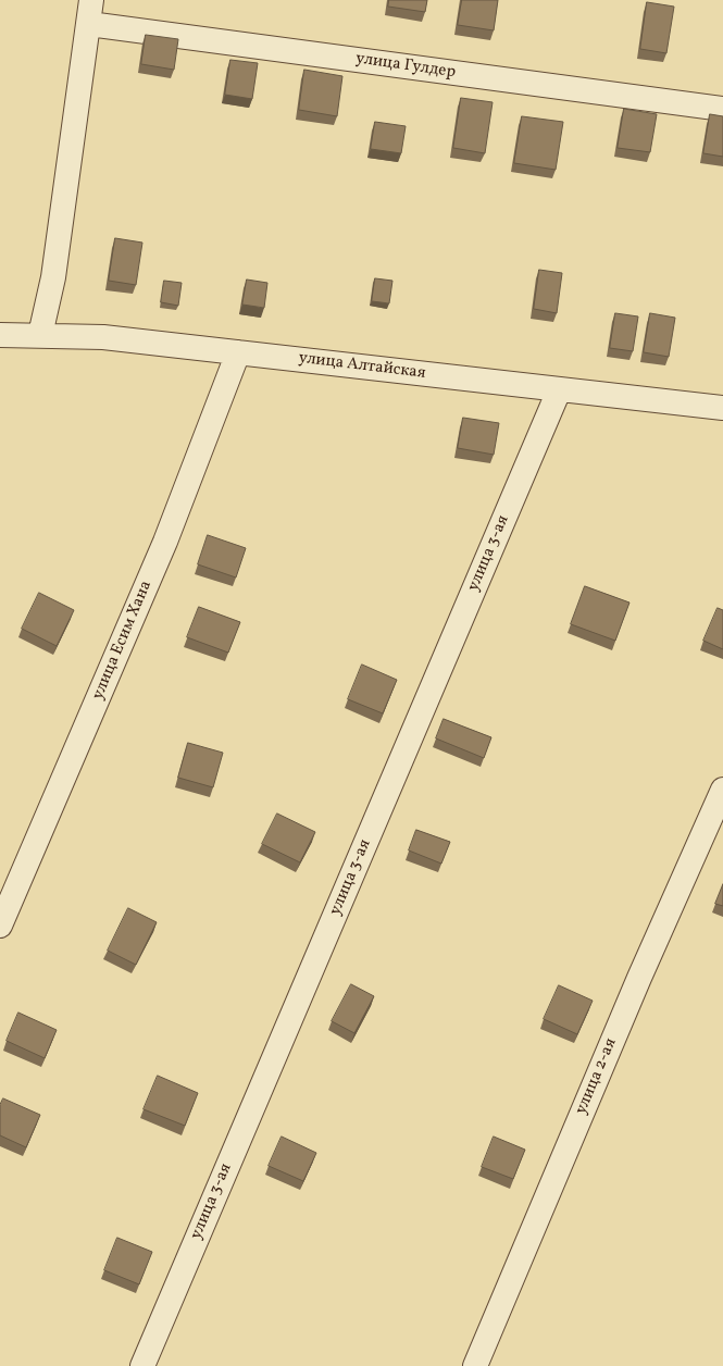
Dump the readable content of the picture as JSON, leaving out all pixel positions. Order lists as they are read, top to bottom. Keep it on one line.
{"streets":{"street":["улица Гулдер","улица Алтайская","улица 3-ая","улица Есим Хана","улица 2-ая"]},"crossings":[["улица Алтайская","улица 3-ая"],["улица Алтайская","улица Есим Хана"]]}
